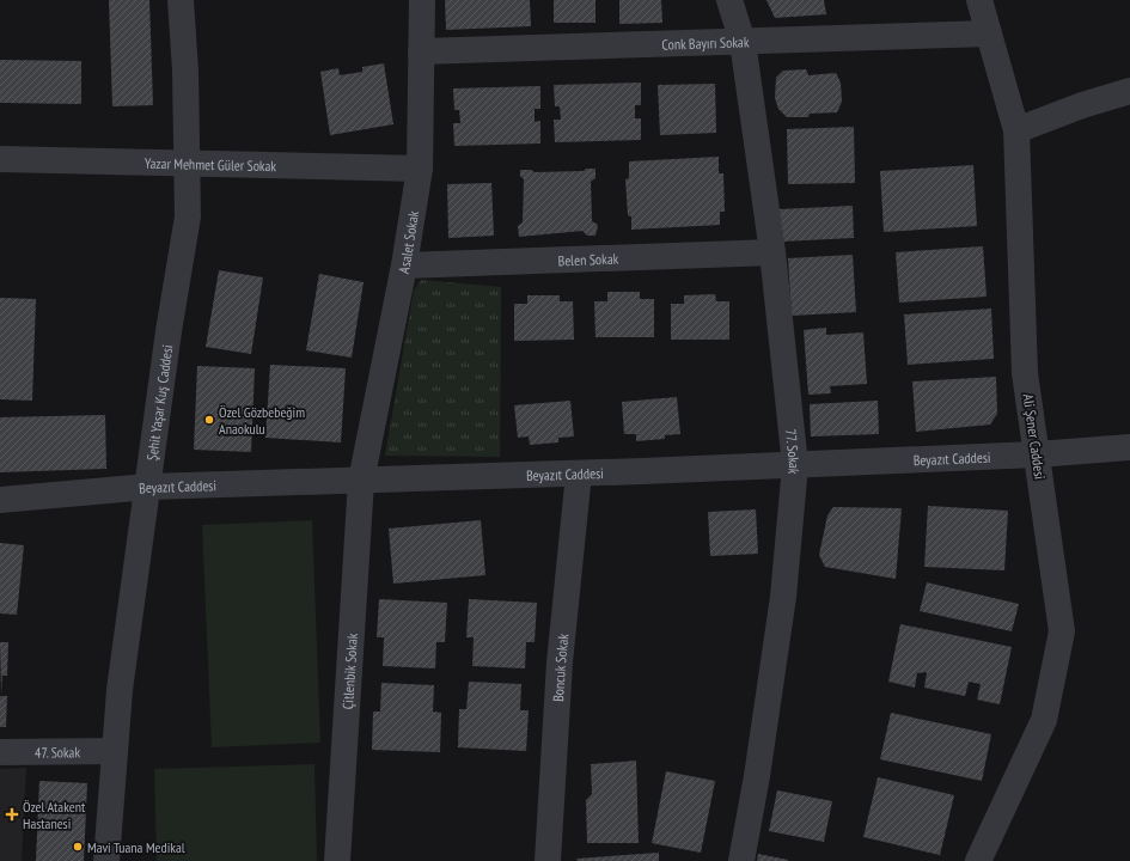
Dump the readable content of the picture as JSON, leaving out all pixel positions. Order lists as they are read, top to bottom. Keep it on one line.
{"streets":{"street":["Conk Bayırı Sokak","Yazar Mehmet Güler Sokak","Asalet Sokak","Belen Sokak","Şehit Yaşar Kuş Caddesi","Ali Şener Caddesi","77. Sokak","Beyazıt Caddesi","Boncuk Sokak","Çitlenbik Sokak","47. Sokak"]},"crossings":[["Conk Bayırı Sokak","Asalet Sokak"],["Conk Bayırı Sokak","Ali Şener Caddesi"],["Conk Bayırı Sokak","77. Sokak"],["Yazar Mehmet Güler Sokak","Asalet Sokak"],["Yazar Mehmet Güler Sokak","Şehit Yaşar Kuş Caddesi"],["Asalet Sokak","Belen Sokak"],["Asalet Sokak","Beyazıt Caddesi"],["Asalet Sokak","Çitlenbik Sokak"],["Belen Sokak","77. Sokak"],["Şehit Yaşar Kuş Caddesi","Beyazıt Caddesi"],["Şehit Yaşar Kuş Caddesi","47. Sokak"],["Ali Şener Caddesi","Beyazıt Caddesi"],["77. Sokak","Beyazıt Caddesi"],["Beyazıt Caddesi","Boncuk Sokak"],["Beyazıt Caddesi","Çitlenbik Sokak"]],"places":{"other":["Özel Gözbebeğim Anaokulu","Mavi Tuana Medikal"],"health":["Özel Atakent Hastanesi"]}}
